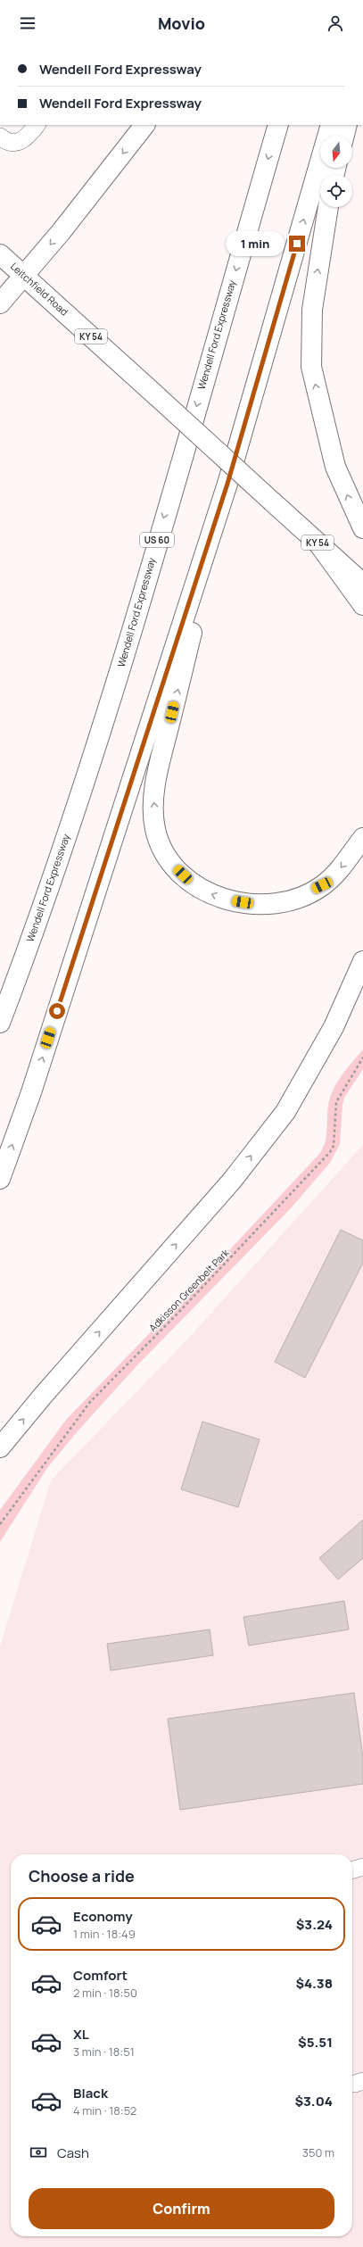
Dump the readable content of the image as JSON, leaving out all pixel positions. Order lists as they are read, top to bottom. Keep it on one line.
{"streets":{"main road":["Leitchfield Road","Wendell Ford Expressway","KY 54","US 60"],"path":["Adkisson Greenbelt Park"]},"crossings":[["Leitchfield Road","KY 54"],["Wendell Ford Expressway","US 60"]],"north":"bottom","page":{"header":"Movio","banner":["Wendell Ford Expressway","Wendell Ford Expressway"],"bubble":"1 min","heading":"Choose a ride","list":[{"name":"Economy","note":"1 min · 18:49","value":"$3.24"},{"name":"Comfort","note":"2 min · 18:50","value":"$4.38"},{"name":"XL","note":"3 min · 18:51","value":"$5.51"},{"name":"Black","note":"4 min · 18:52","value":"$3.04"}],"pay":["Cash","350 m"],"buttons":"Confirm"}}
